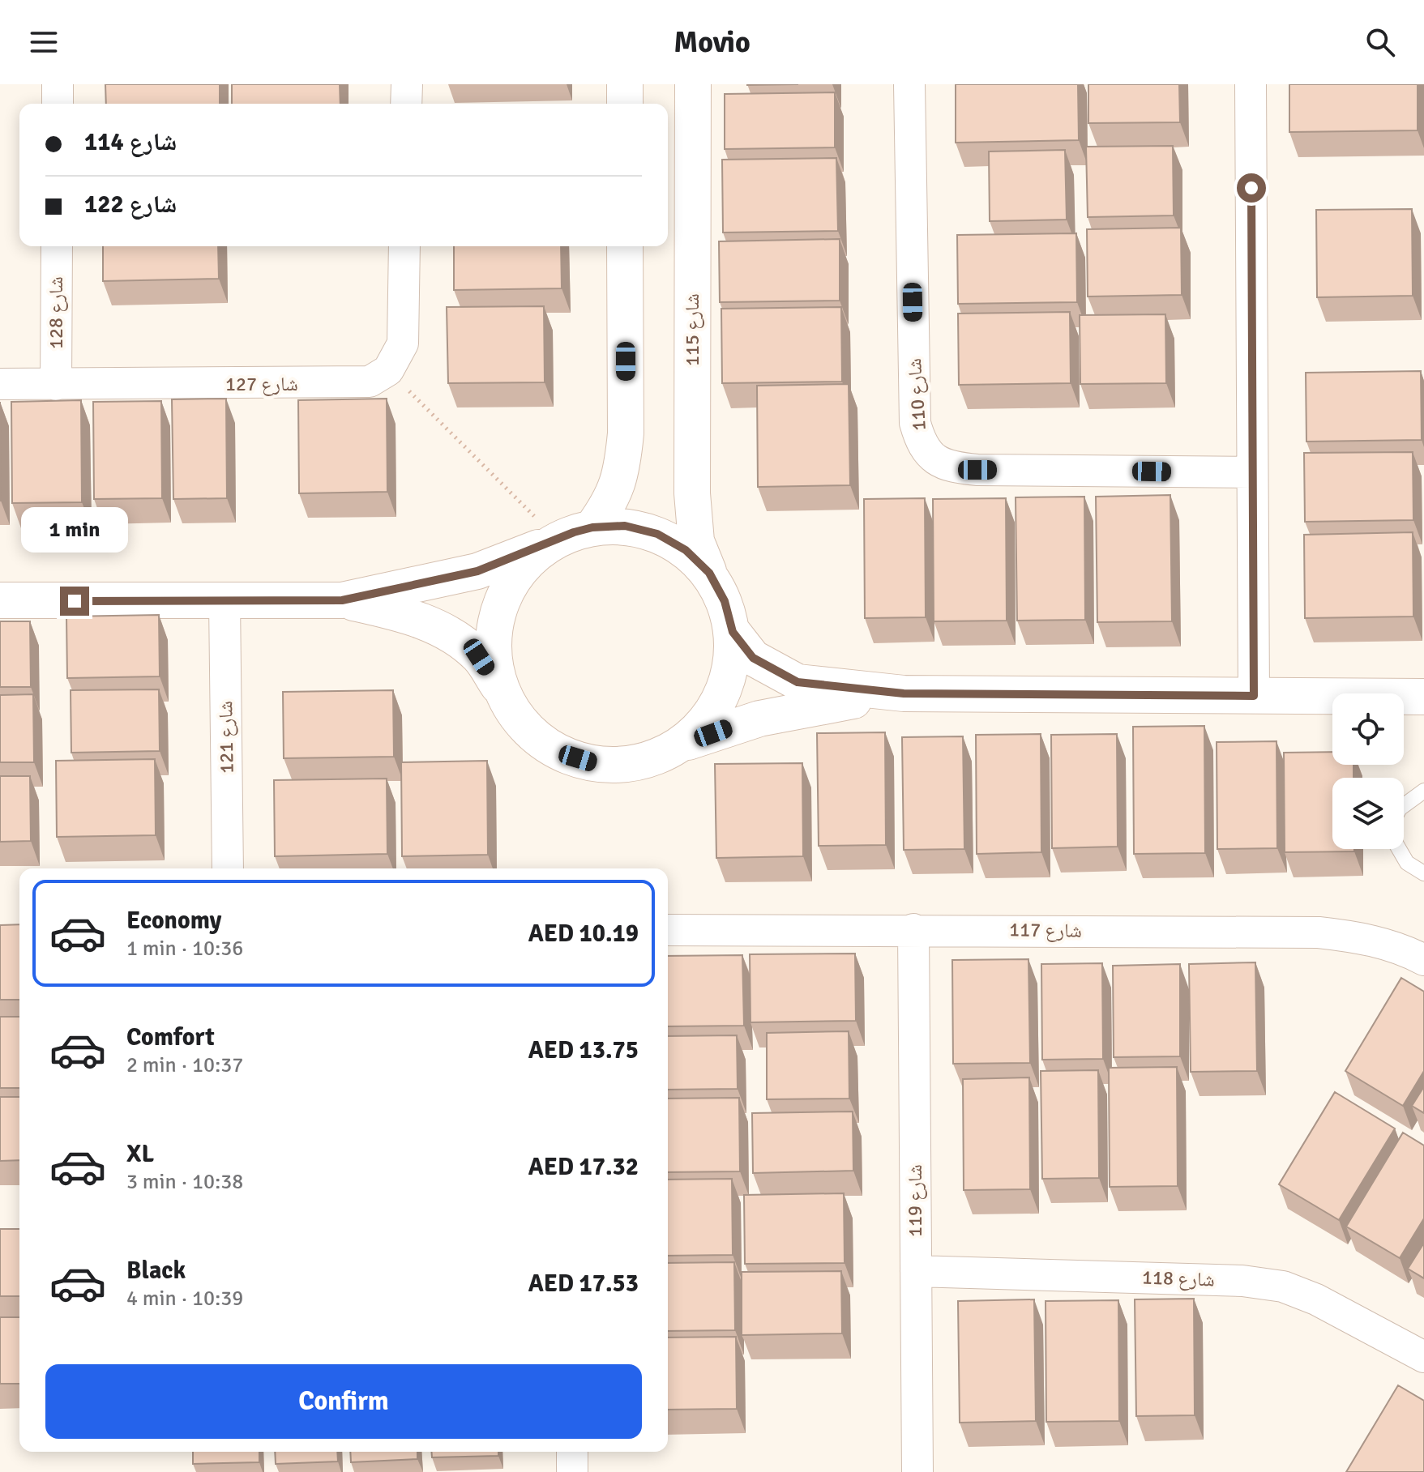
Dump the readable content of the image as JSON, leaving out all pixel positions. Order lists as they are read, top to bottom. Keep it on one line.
{"streets":{"street":["شارع 128","شارع 115","شارع 127","شارع 110","شارع 121","شارع 117","شارع 119","شارع 118"]},"crossings":[["شارع 128","شارع 127"],["شارع 117","شارع 119"],["شارع 119","شارع 118"]],"page":{"header":"Movio","banner":["شارع 114","شارع 122"],"bubble":"1 min","list":[{"name":"Economy","note":"1 min · 10:36","value":"AED 10.19"},{"name":"Comfort","note":"2 min · 10:37","value":"AED 13.75"},{"name":"XL","note":"3 min · 10:38","value":"AED 17.32"},{"name":"Black","note":"4 min · 10:39","value":"AED 17.53"}],"buttons":"Confirm"}}
